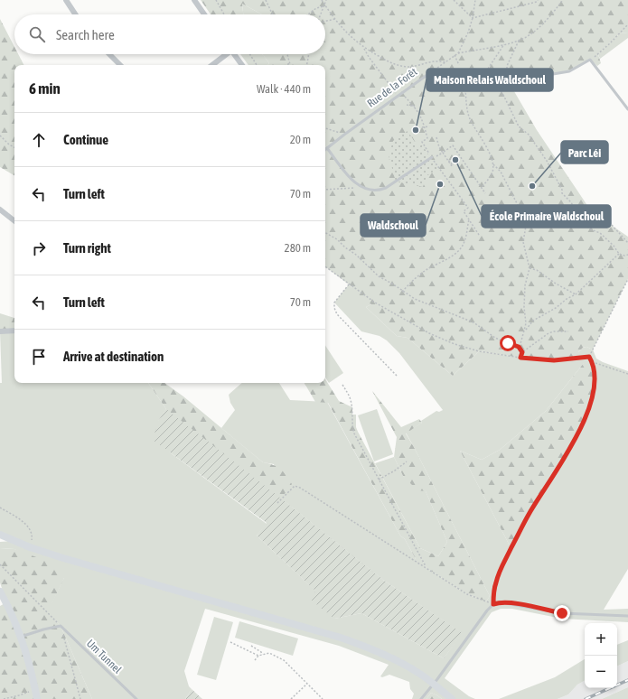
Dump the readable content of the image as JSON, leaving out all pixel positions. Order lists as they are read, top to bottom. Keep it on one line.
{"streets":{"lane":["Rue de la Forêt","Um Tunnel"]},"places":["Maison Relais Waldschoul","École Primaire Waldschoul","Waldschoul","Parc Léi"],"page":{"search":"Search here","heading":["6 min","Walk · 440 m"],"list":[["Continue","20 m"],["Turn left","70 m"],["Turn right","280 m"],["Turn left","70 m"],"Arrive at destination"],"map_buttons":["+","−"]}}
